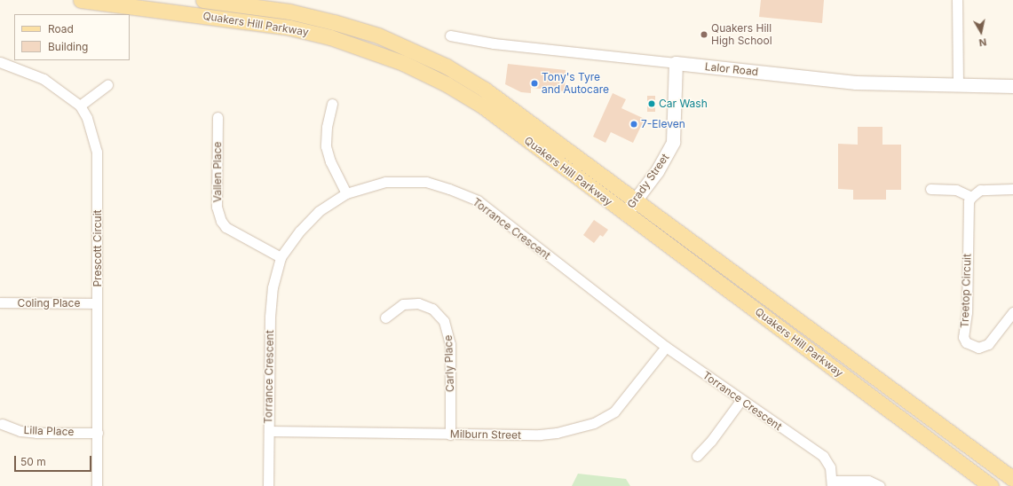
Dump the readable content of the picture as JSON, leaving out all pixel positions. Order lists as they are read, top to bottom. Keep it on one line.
{"streets":{"main road":["Quakers Hill Parkway"],"street":["Lalor Road","Vallen Place","Grady Street","Torrance Crescent","Prescott Circuit","Treetop Circuit","Coling Place","Carly Place","Lilla Place","Milburn Street"]},"crossings":[["Quakers Hill Parkway","Grady Street"],["Lalor Road","Grady Street"],["Vallen Place","Torrance Crescent"],["Torrance Crescent","Milburn Street"],["Prescott Circuit","Coling Place"],["Prescott Circuit","Lilla Place"],["Carly Place","Milburn Street"]],"places":["Quakers Hill High School","Tony's Tyre and Autocare","Car Wash","7-Eleven"],"legend":["Road","Building"],"scale_bar":"50 m","north":"bottom"}
